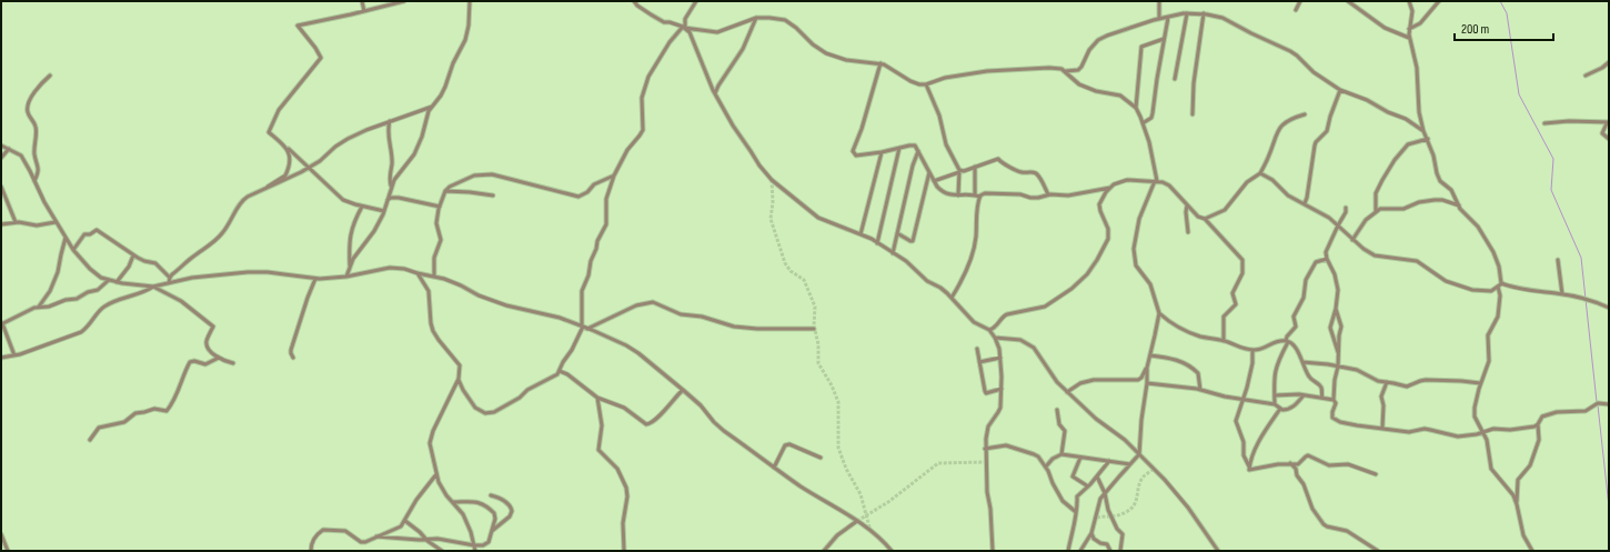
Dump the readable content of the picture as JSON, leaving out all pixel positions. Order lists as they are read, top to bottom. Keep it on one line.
{"scale_bar":"200 m"}
